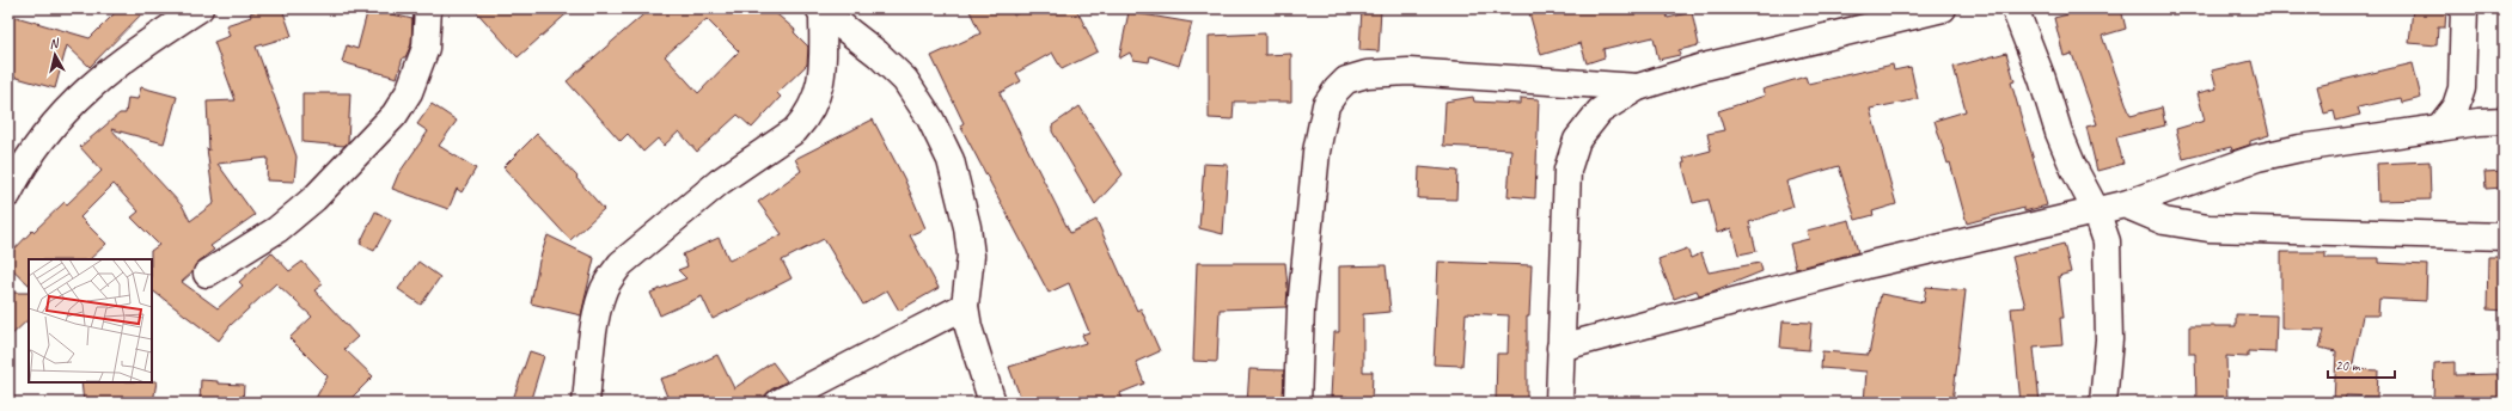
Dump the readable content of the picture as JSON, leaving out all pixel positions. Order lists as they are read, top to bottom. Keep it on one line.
{"scale_bar":"20 m","north":"top"}
